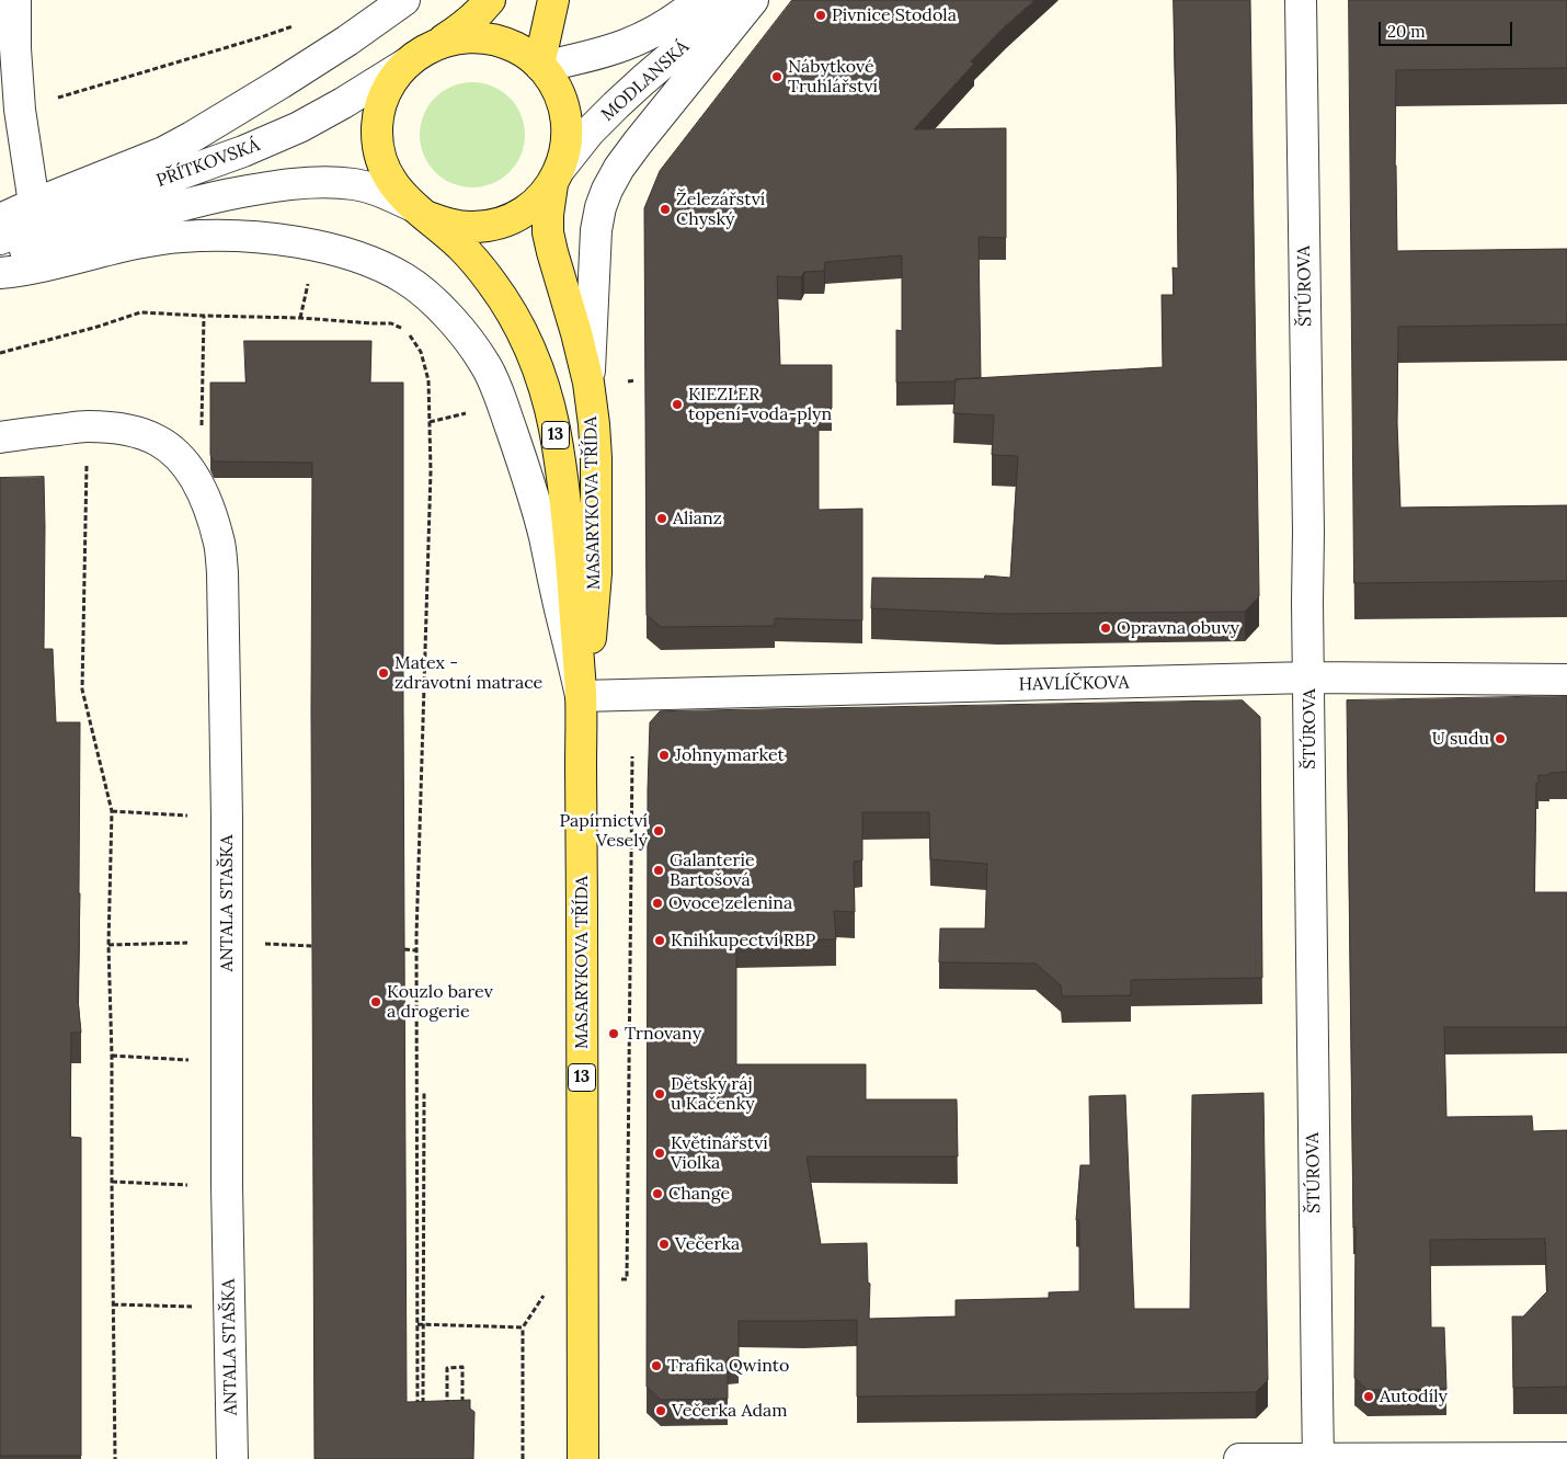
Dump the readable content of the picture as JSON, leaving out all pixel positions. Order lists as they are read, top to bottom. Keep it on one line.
{"streets":{"main road":["13","MASARYKOVA TŘÍDA"],"street":["MODLANSKÁ","PŘÍTKOVSKÁ","ŠTÚROVA","HAVLÍČKOVA","ANTALA STAŠKA"]},"crossings":[["MODLANSKÁ","PŘÍTKOVSKÁ"],["MODLANSKÁ","MASARYKOVA TŘÍDA"],["PŘÍTKOVSKÁ","MASARYKOVA TŘÍDA"],["ŠTÚROVA","HAVLÍČKOVA"],["MASARYKOVA TŘÍDA","HAVLÍČKOVA"]],"places":["Pivnice Stodola","Nábytkové Truhlářství","Železářství Chyský","KIEZLER topení-voda-plyn","Alianz","Opravna obuvy","Matex - zdravotní matrace","U sudu","Johny market","Papírnictví Veselý","Galanterie Bartošová","Ovoce zelenina","Knihkupectví RBP","Kouzlo barev a drogerie","Trnovany","Dětský ráj u Kačenky","Květinářství Violka","Change","Večerka","Trafika Qwinto","Autodíly","Večerka Adam"],"scale_bar":"20 m"}
